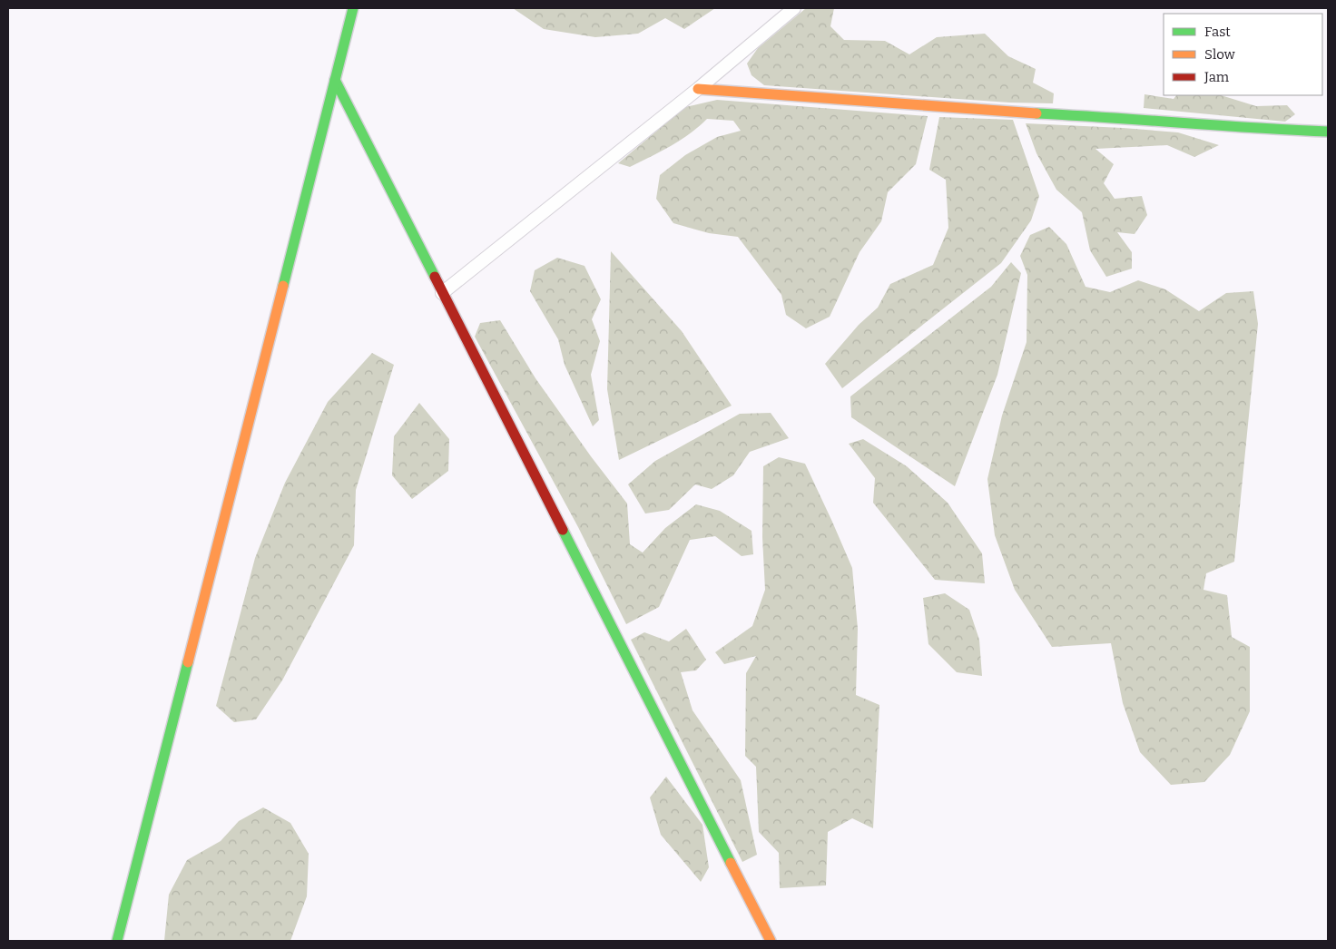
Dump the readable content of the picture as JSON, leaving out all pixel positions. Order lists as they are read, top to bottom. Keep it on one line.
{"legend":["Fast","Slow","Jam"]}
